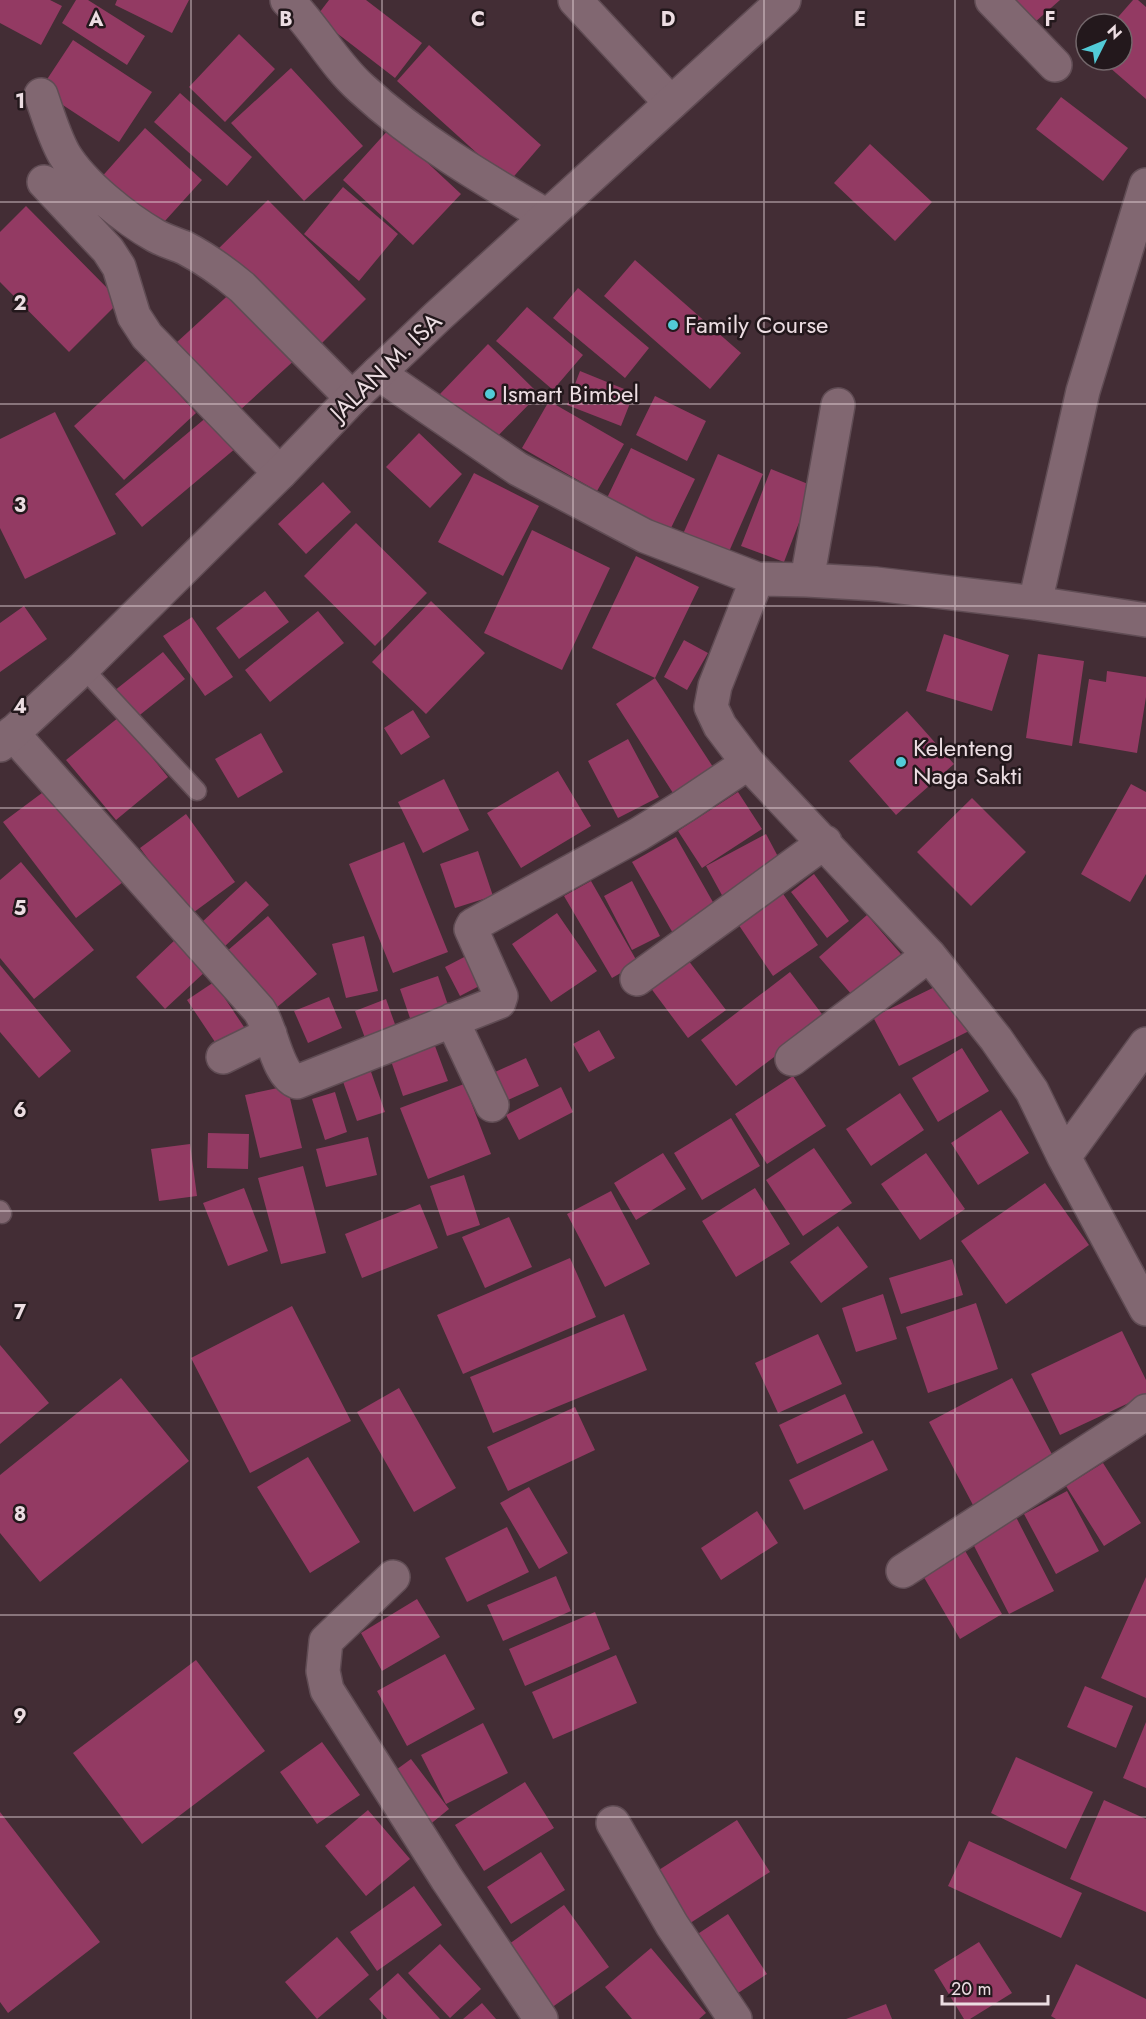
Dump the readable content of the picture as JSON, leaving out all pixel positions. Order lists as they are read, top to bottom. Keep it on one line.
{"streets":{"street":["JALAN M. ISA"]},"places":["Family Course","Ismart Bimbel","Kelenteng Naga Sakti"],"scale_bar":"20 m","north":"top right","grid":{"columns":["A","B","C","D","E","F"],"rows":["1","2","3","4","5","6","7","8","9"]}}
